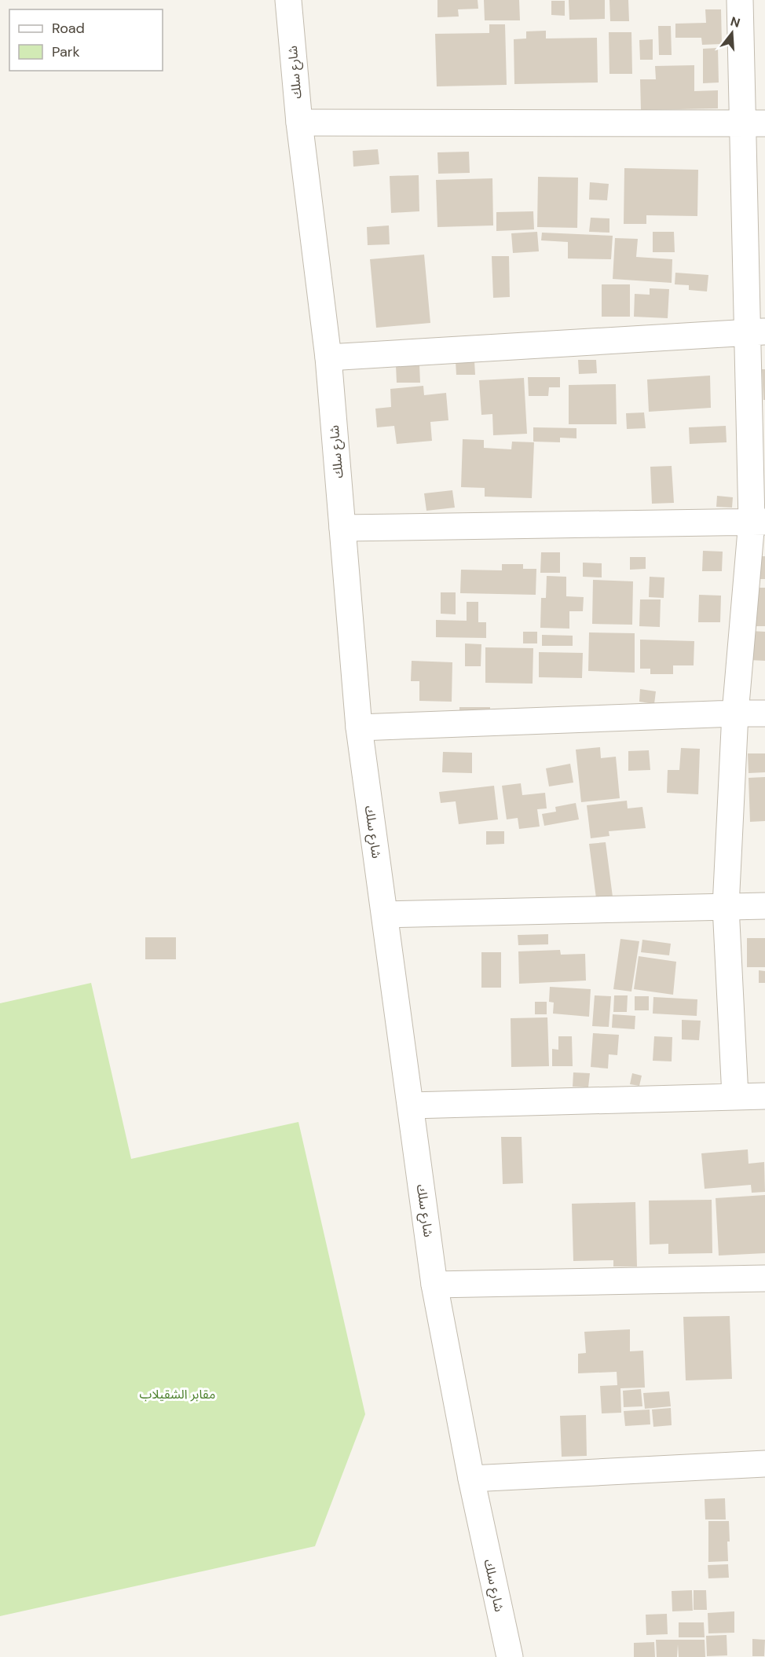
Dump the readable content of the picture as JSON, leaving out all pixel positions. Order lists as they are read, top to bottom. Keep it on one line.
{"streets":{"street":["شارع سلك"]},"parks":["مقابر الشقيلاب"],"legend":["Road","Park"],"north":"top"}
